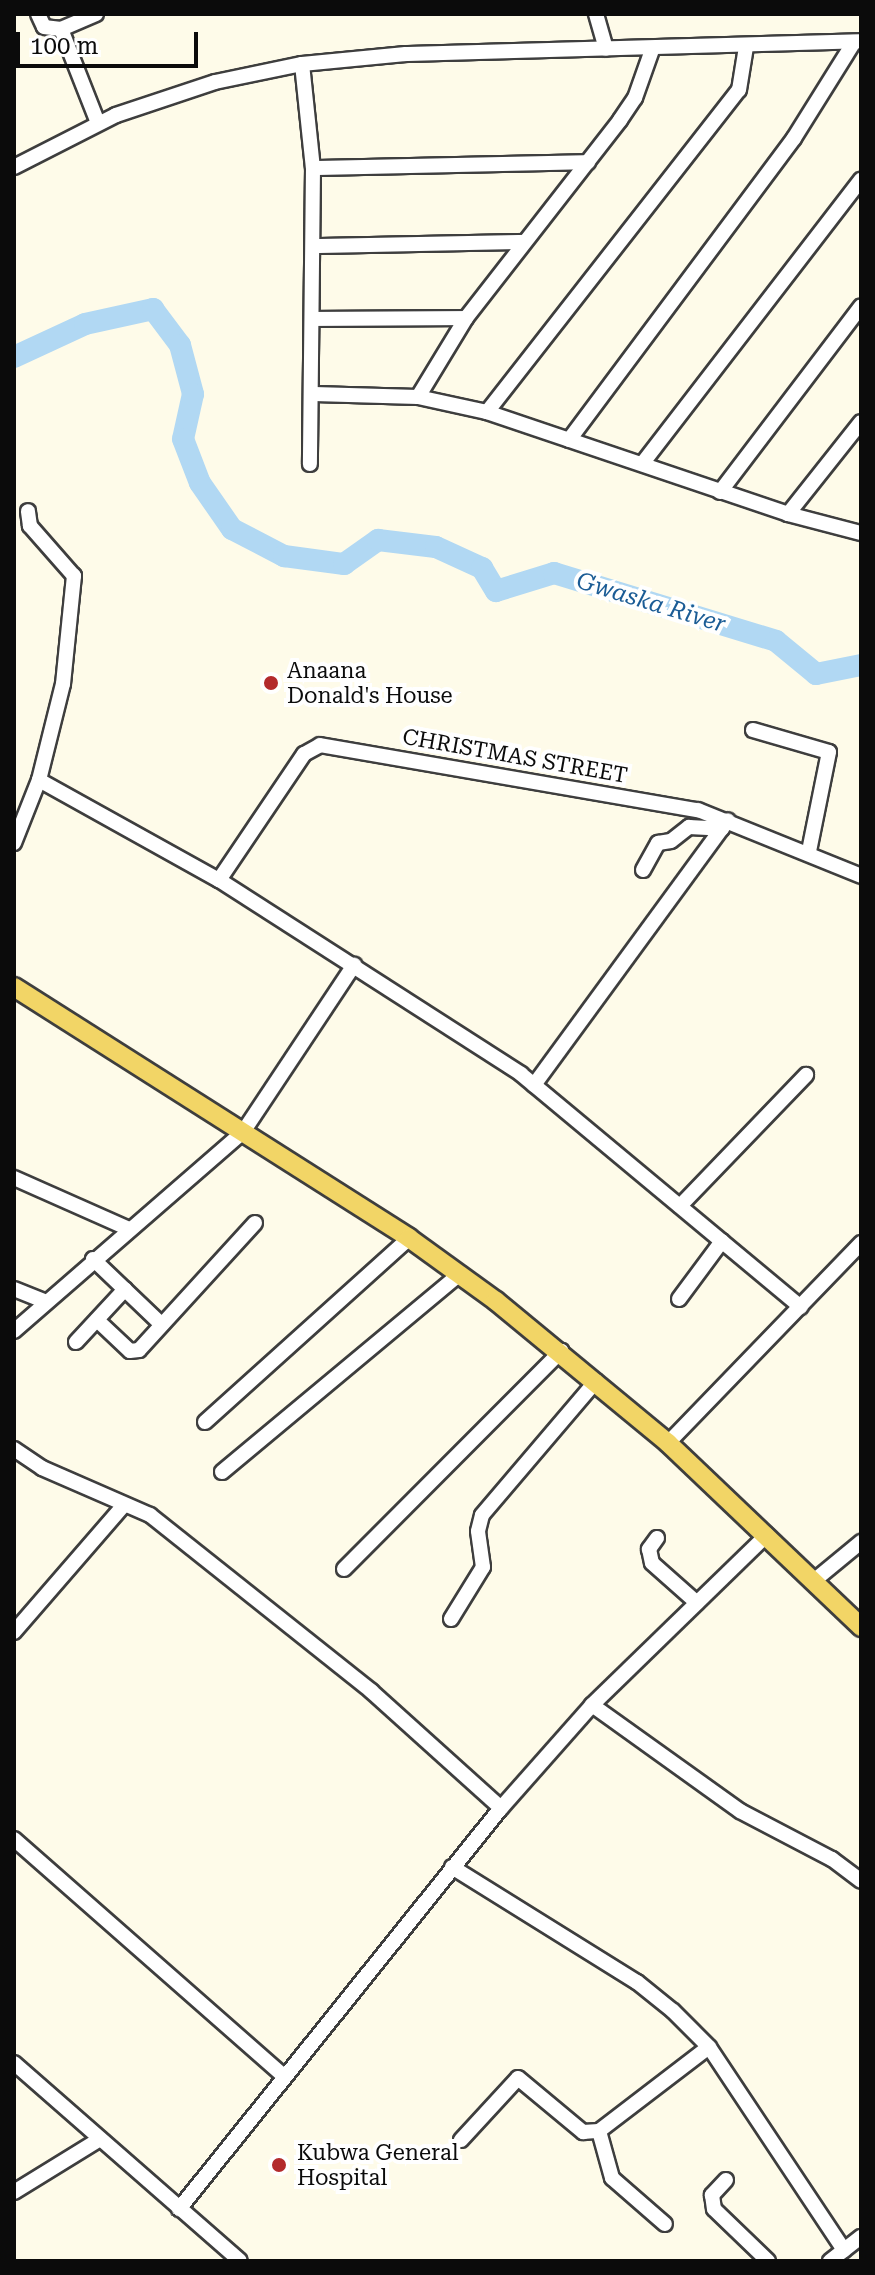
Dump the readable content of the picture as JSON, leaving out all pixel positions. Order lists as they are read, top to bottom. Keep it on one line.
{"streets":{"street":["CHRISTMAS STREET"]},"water":["Gwaska River"],"places":["Anaana Donald's House","Kubwa General Hospital"],"scale_bar":"100 m"}
